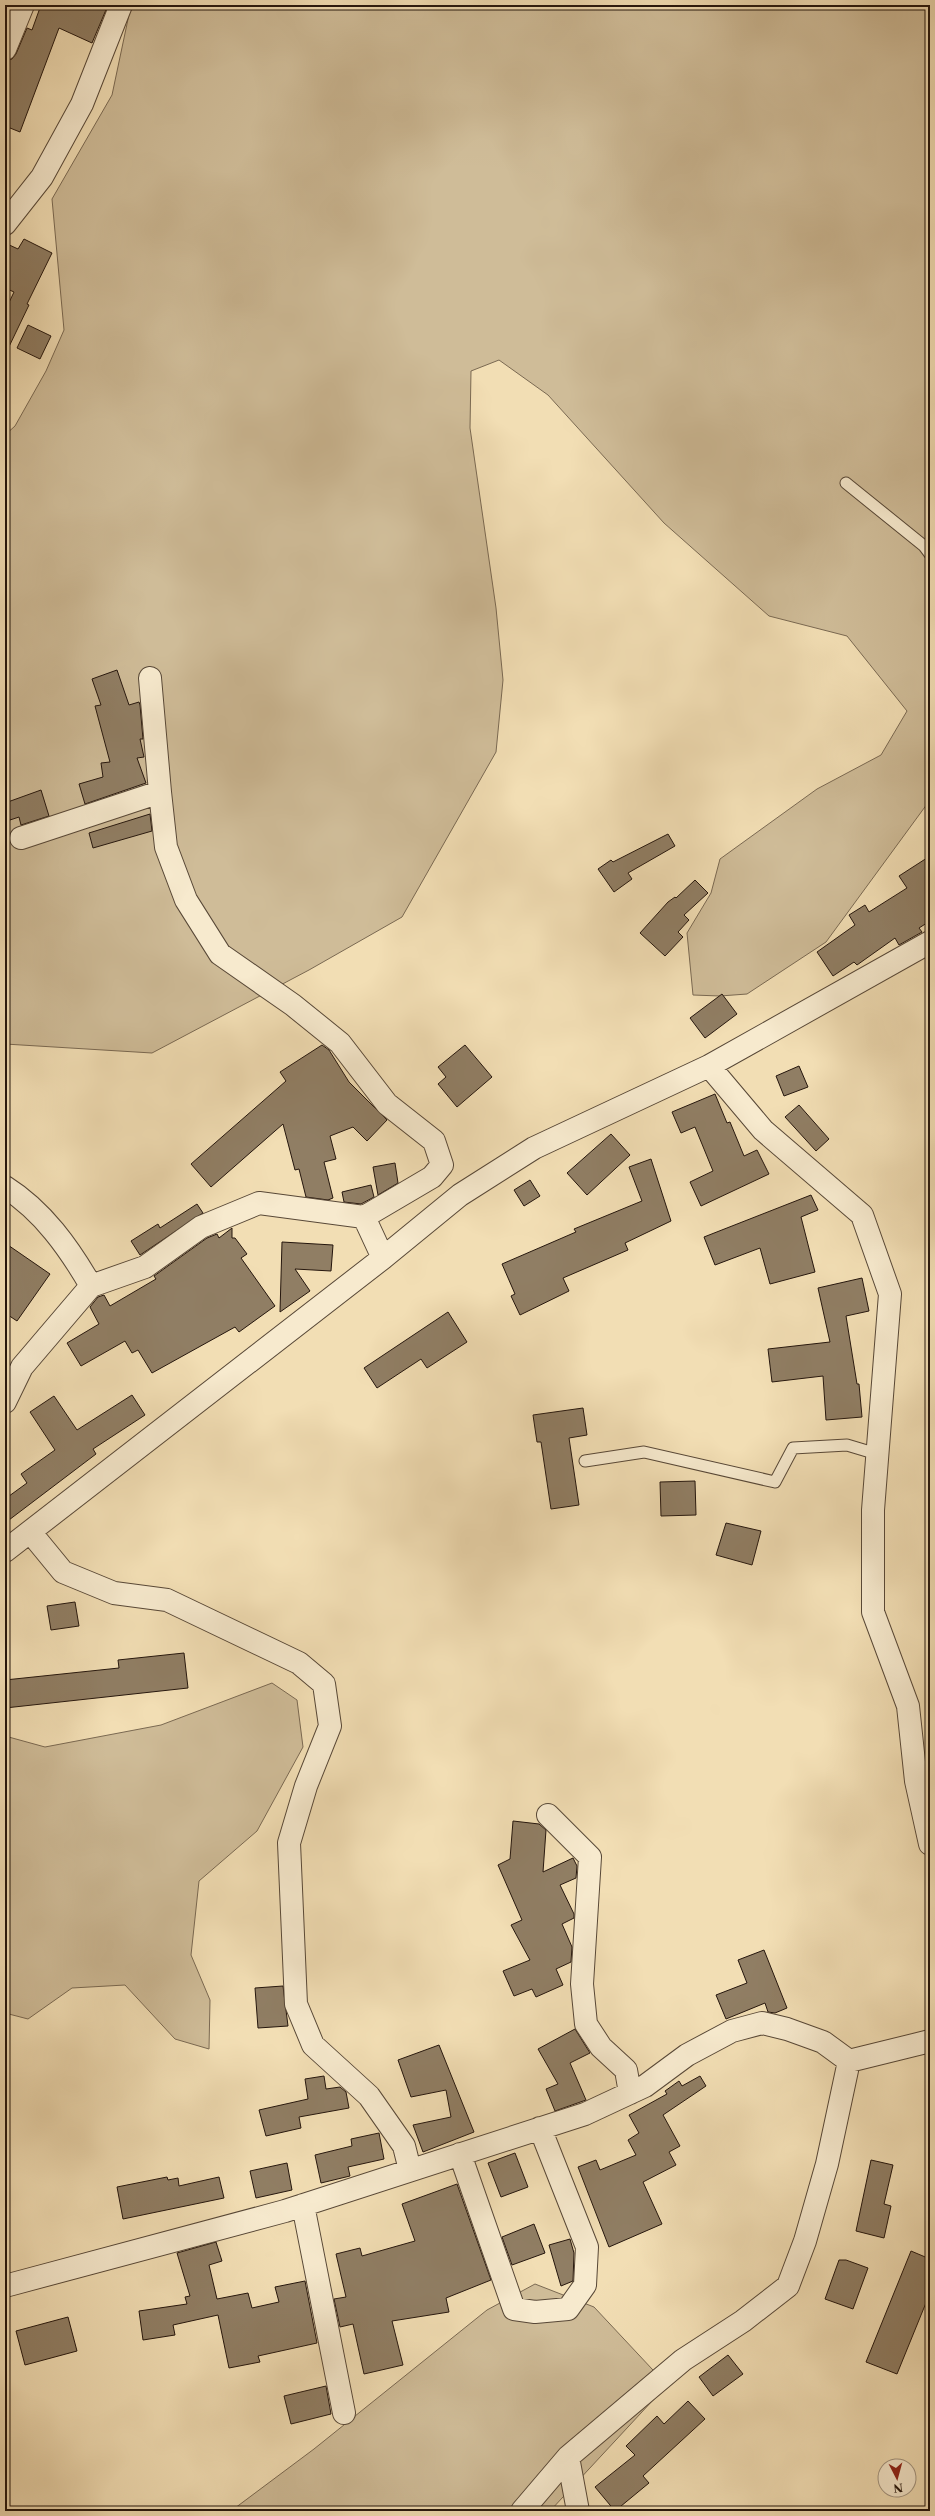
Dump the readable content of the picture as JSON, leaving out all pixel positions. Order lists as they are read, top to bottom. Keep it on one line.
{"north":"bottom"}
